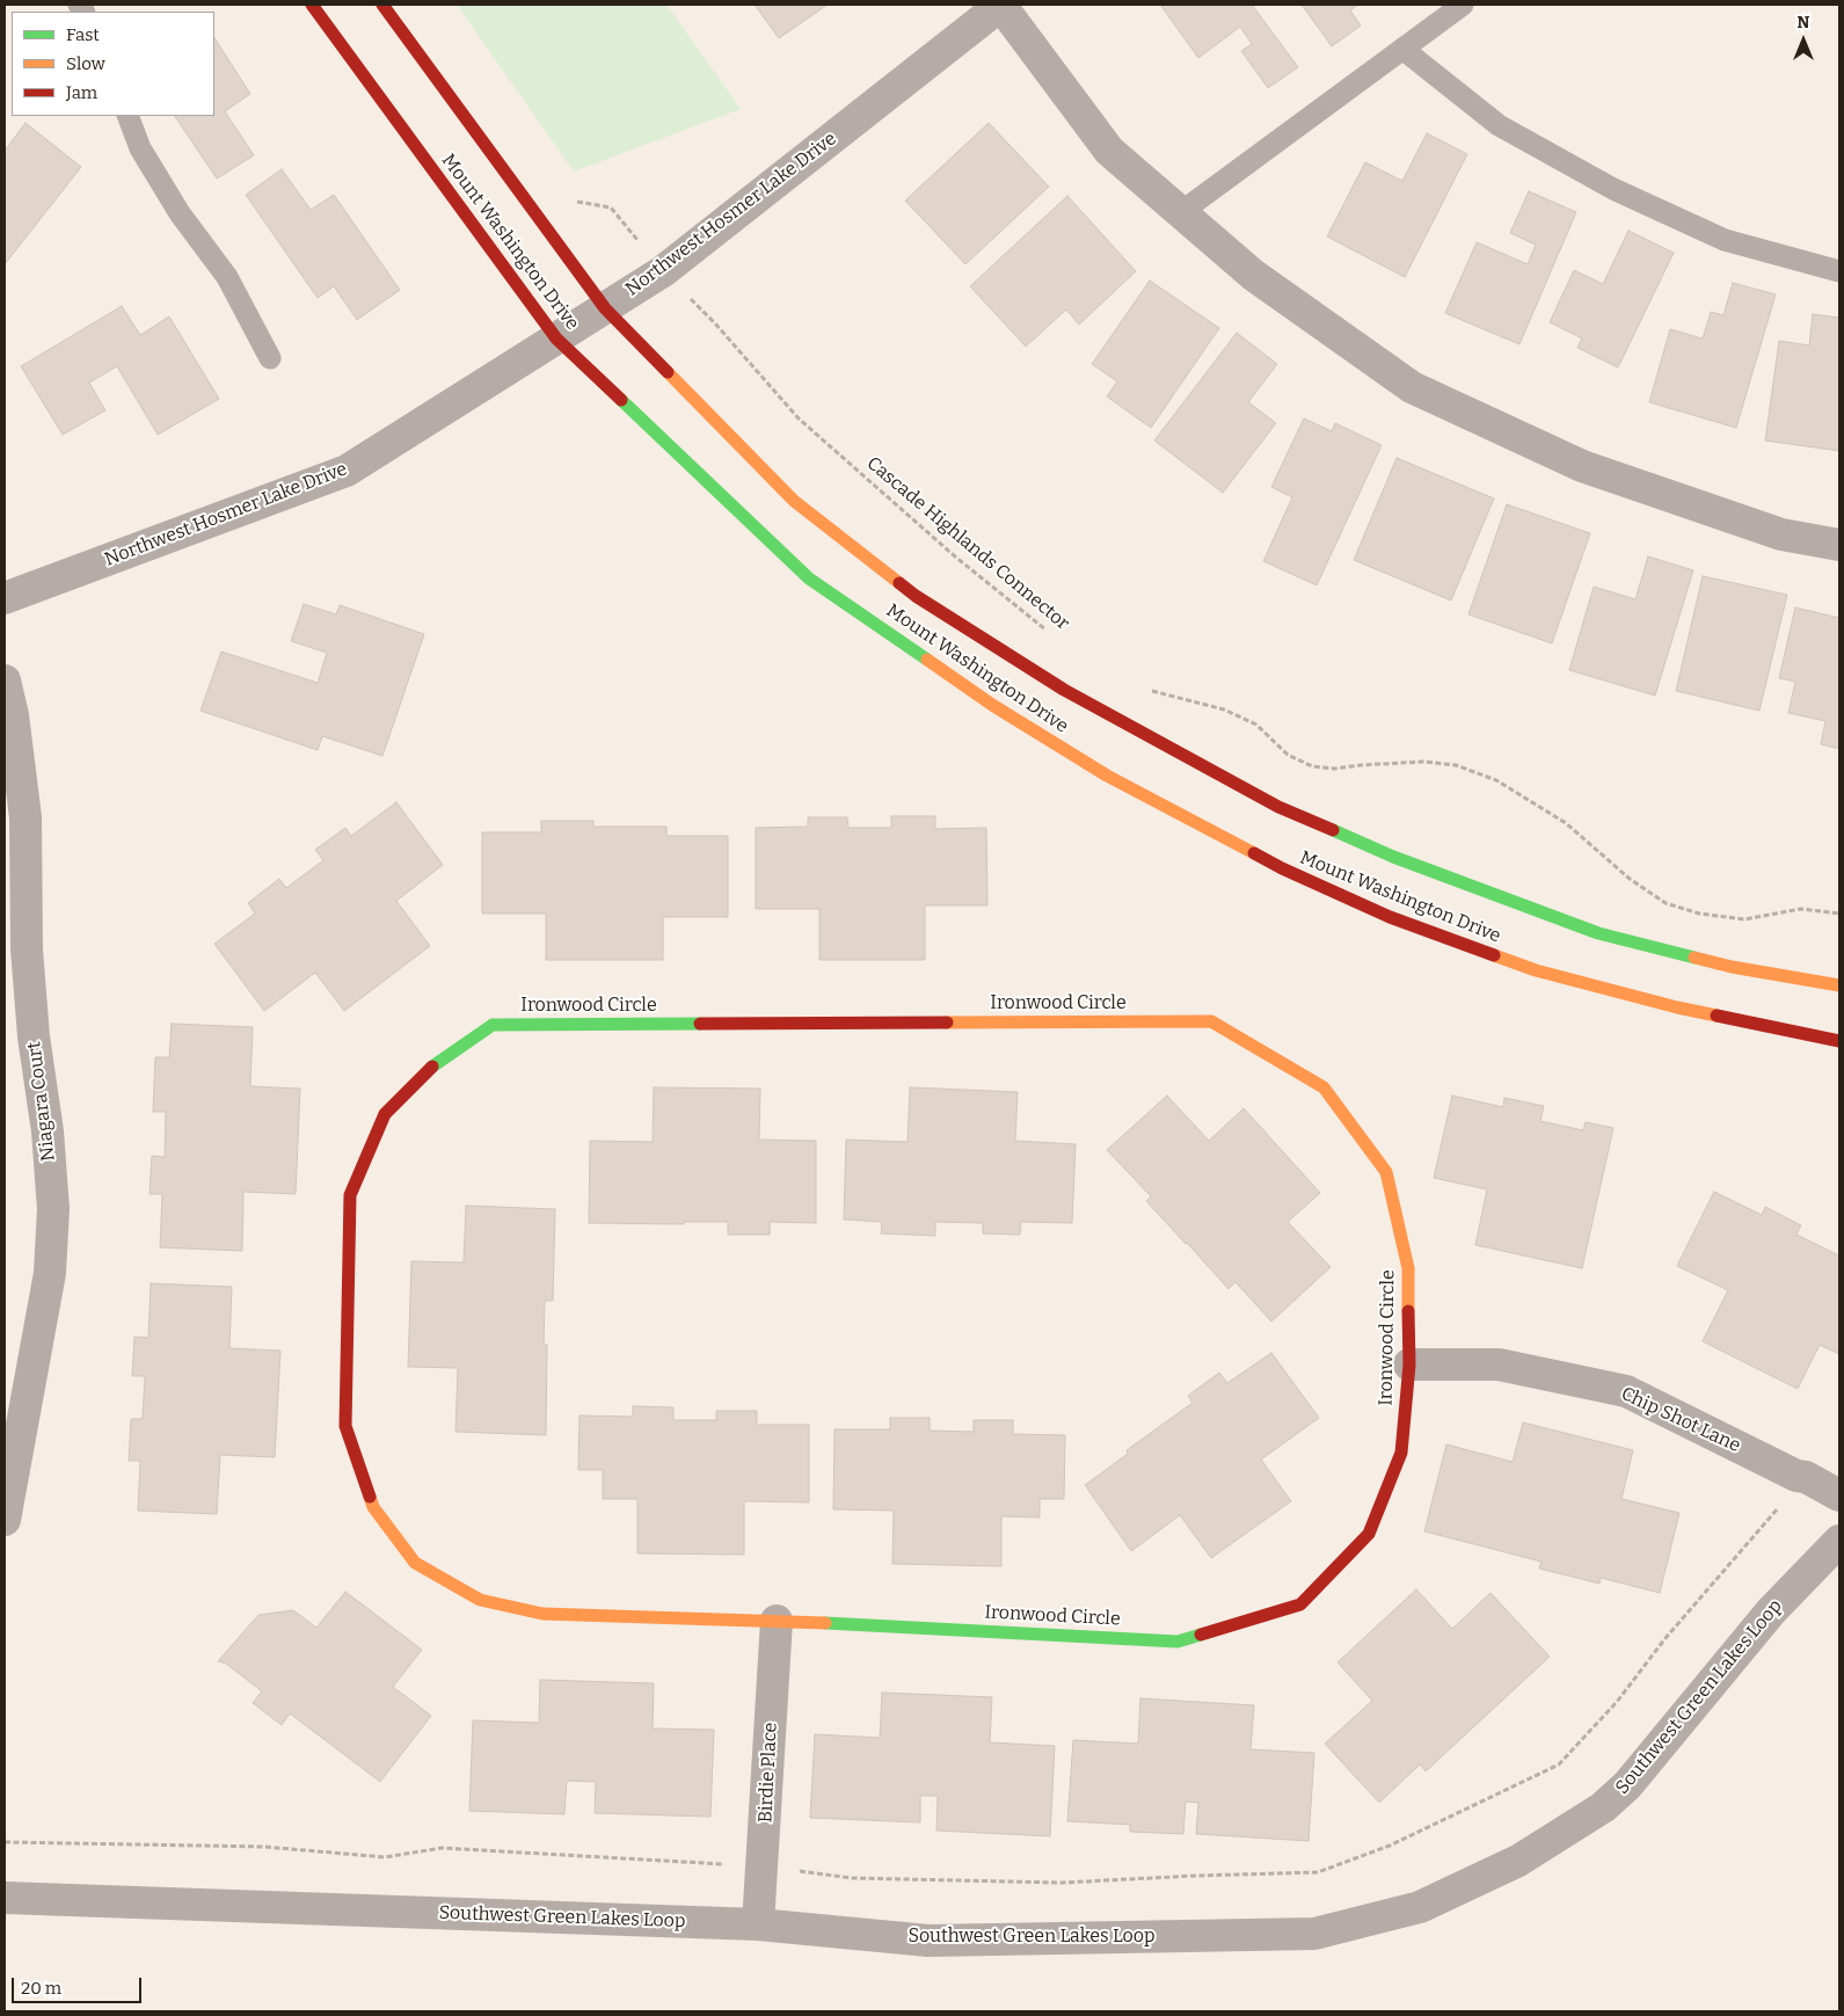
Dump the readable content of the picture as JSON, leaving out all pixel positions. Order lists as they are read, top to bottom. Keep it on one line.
{"streets":{"main road":["Mount Washington Drive","Ironwood Circle"],"street":["Northwest Hosmer Lake Drive","Niagara Court","Chip Shot Lane","Southwest Green Lakes Loop","Birdie Place"],"path":["Cascade Highlands Connector"]},"crossings":[["Northwest Hosmer Lake Drive","Mount Washington Drive"],["Northwest Hosmer Lake Drive","Cascade Highlands Connector"],["Ironwood Circle","Chip Shot Lane"],["Ironwood Circle","Birdie Place"],["Southwest Green Lakes Loop","Birdie Place"]],"legend":["Fast","Slow","Jam"],"scale_bar":"20 m","north":"top"}
